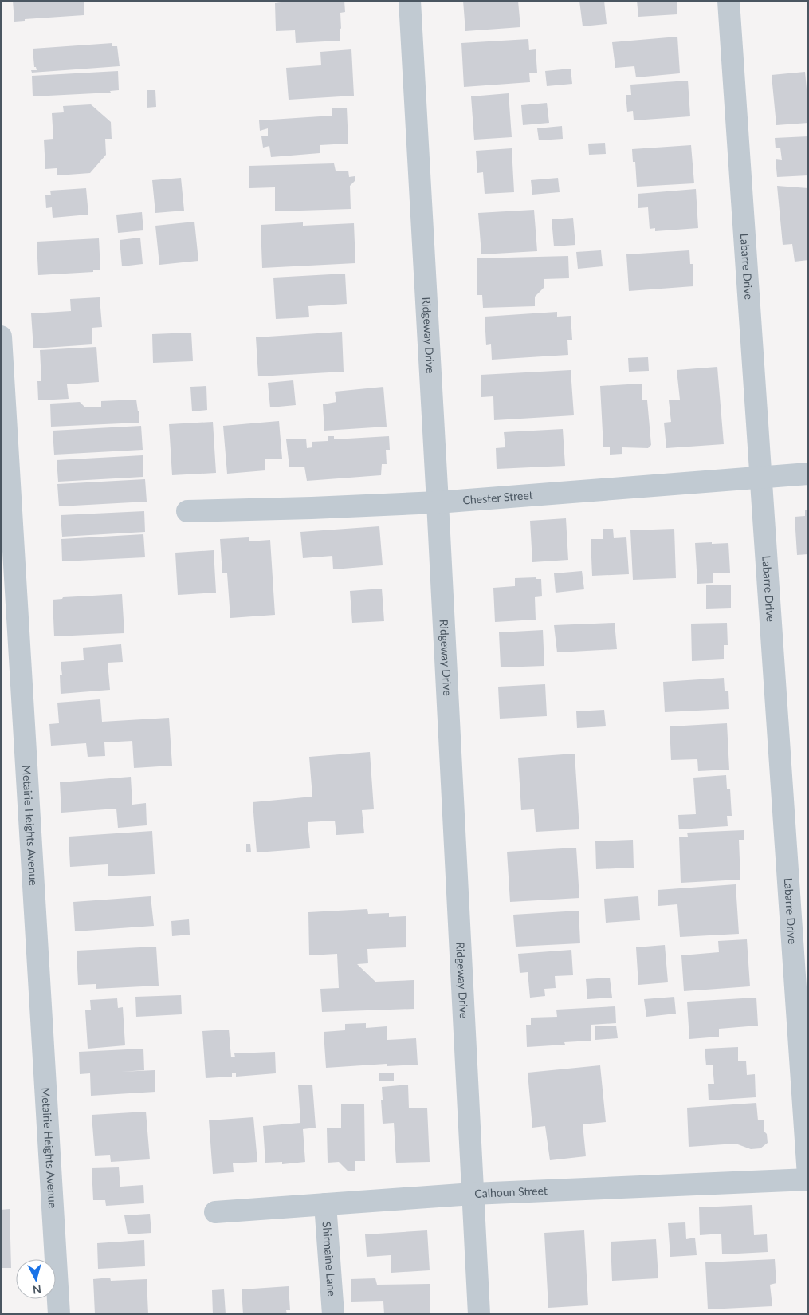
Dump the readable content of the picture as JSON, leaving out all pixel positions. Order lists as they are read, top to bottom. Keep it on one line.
{"streets":{"street":["Labarre Drive","Ridgeway Drive","Chester Street","Metairie Heights Avenue","Calhoun Street","Shirmaine Lane"]},"crossings":[["Labarre Drive","Chester Street"],["Ridgeway Drive","Chester Street"],["Ridgeway Drive","Calhoun Street"],["Calhoun Street","Shirmaine Lane"]],"north":"bottom"}
